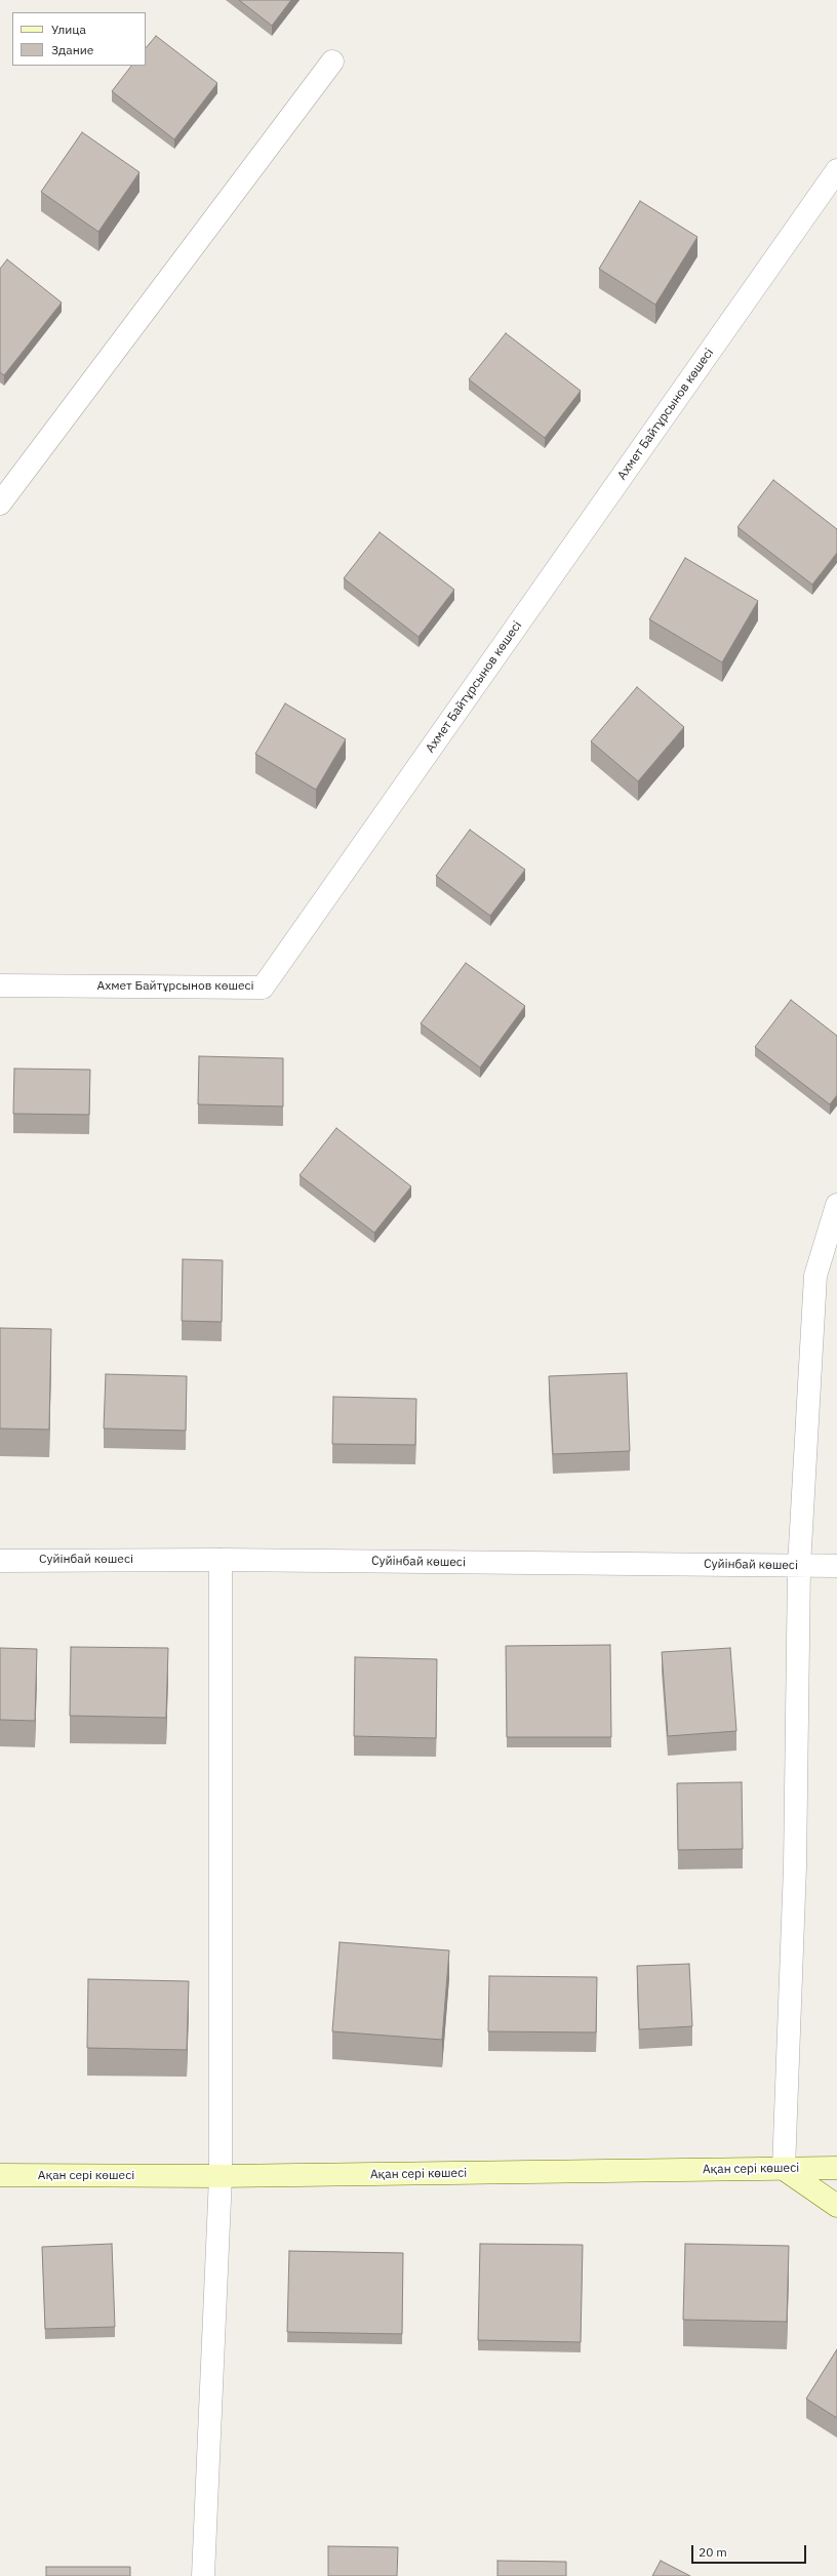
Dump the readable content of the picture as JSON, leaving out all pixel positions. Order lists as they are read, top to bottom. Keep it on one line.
{"streets":{"street":["Ахмет Байтұрсынов көшесі","Суйінбай көшесі","Ақан сері көшесі"]},"legend":["Улица","Здание"],"scale_bar":"20 m"}
